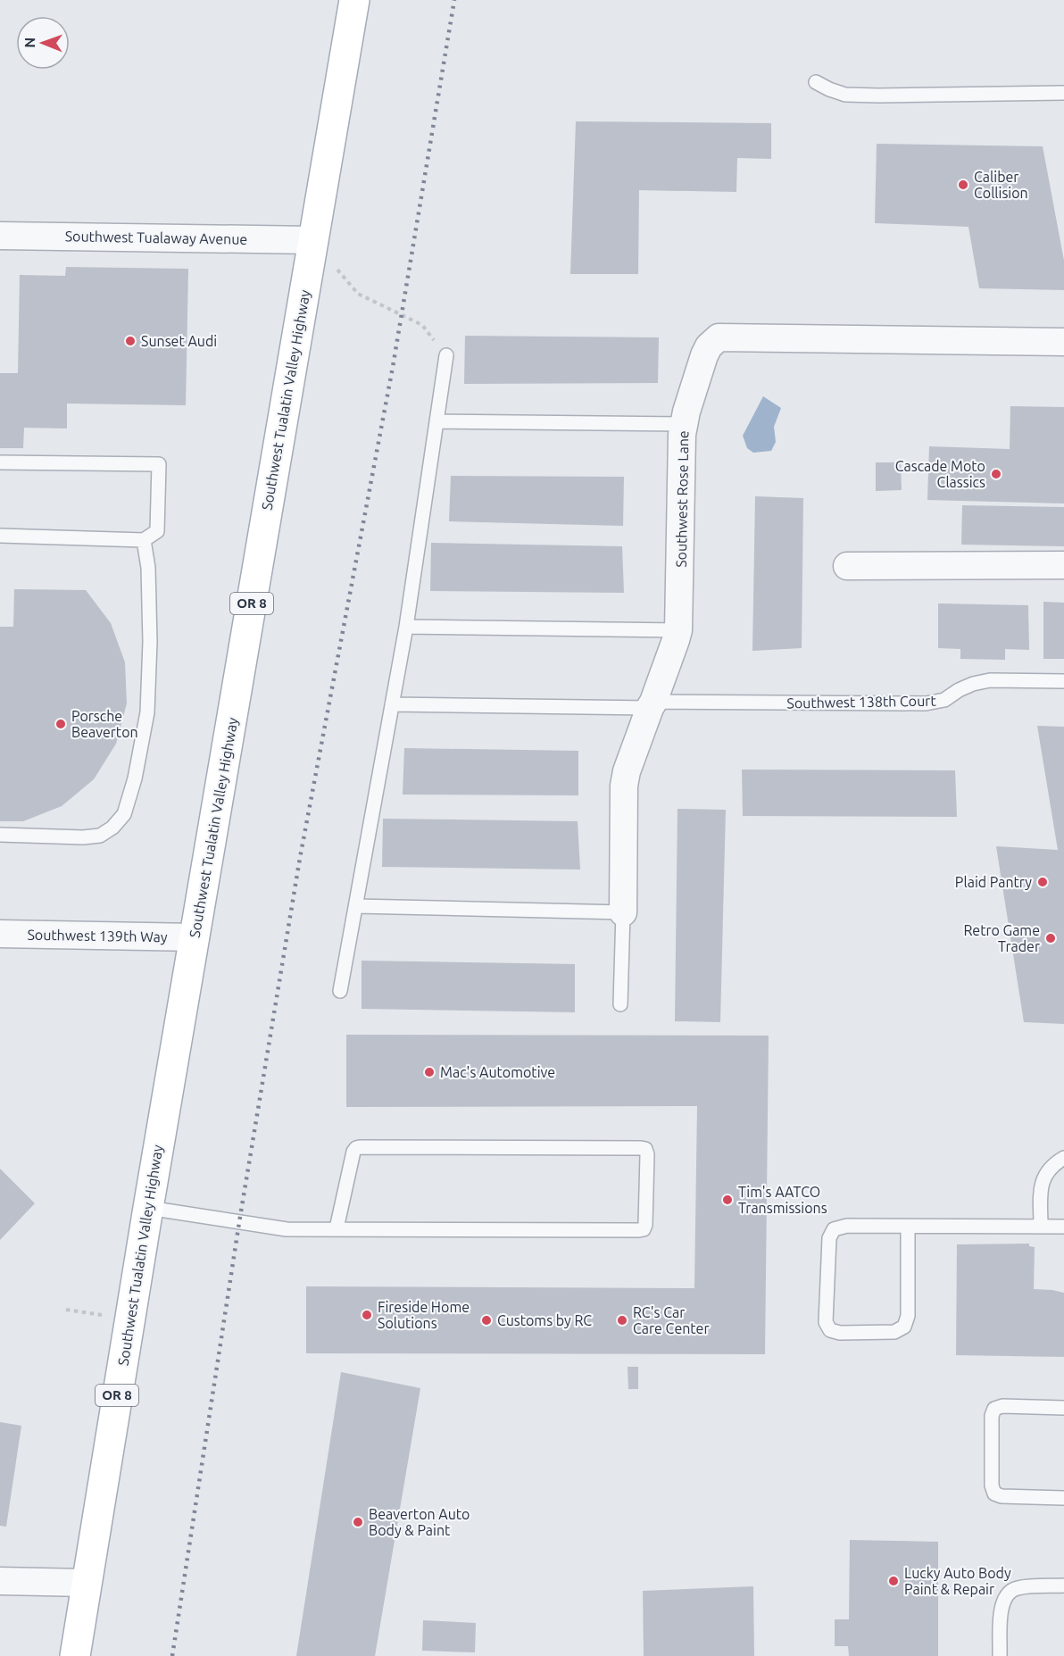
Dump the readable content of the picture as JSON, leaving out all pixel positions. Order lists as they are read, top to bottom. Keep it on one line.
{"streets":{"main road":["Southwest Tualatin Valley Highway","OR 8"],"street":["Southwest Tualaway Avenue","Southwest Rose Lane","Southwest 139th Way"],"lane":["Southwest 138th Court"]},"crossings":[["Southwest Tualaway Avenue","Southwest Tualatin Valley Highway"],["Southwest Tualatin Valley Highway","Southwest 139th Way"],["Southwest Rose Lane","Southwest 138th Court"]],"places":["Caliber Collision","Sunset Audi","Cascade Moto Classics","Porsche Beaverton","Plaid Pantry","Retro Game Trader","Mac's Automotive","Tim's AATCO Transmissions","Fireside Home Solutions","Customs by RC","RC's Car Care Center","Beaverton Auto Body & Paint","Lucky Auto Body Paint & Repair"],"north":"left"}
